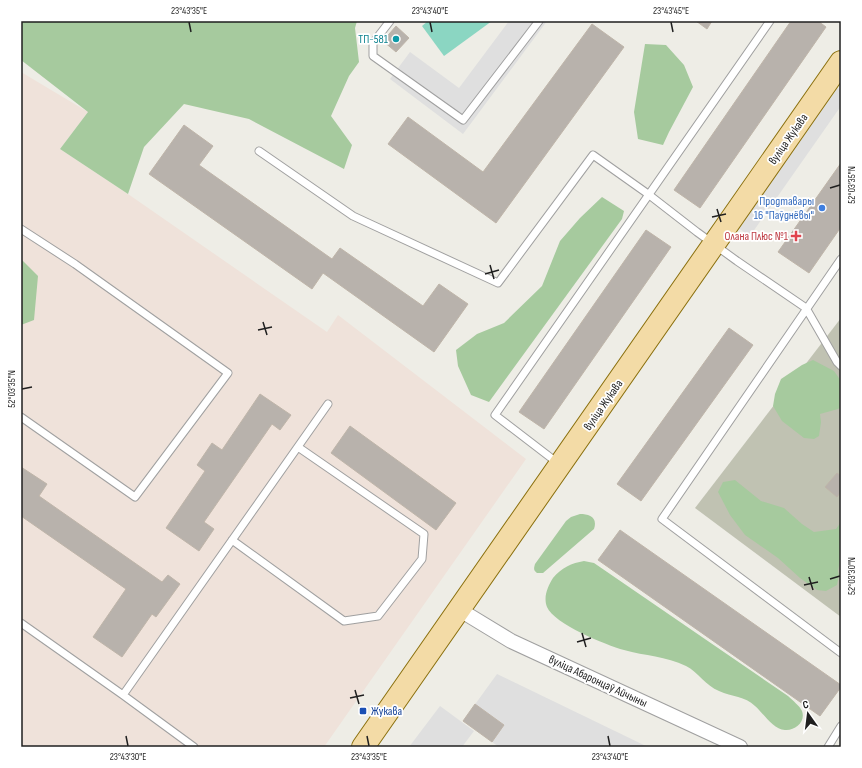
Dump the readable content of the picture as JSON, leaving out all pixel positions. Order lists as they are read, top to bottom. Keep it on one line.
{"streets":{"main road":["вуліца Жукава"],"street":["вуліца Абаронцаў Айчыны"]},"crossings":[["вуліца Жукава","вуліца Абаронцаў Айчыны"]],"places":{"other":["ТП-581","Продтавары 16 \"Паўднёвы\""],"health":["Олана Плюс №1"],"transit":["Жукава"]},"north":"top","coordinates":["23°43'35\"E","23°43'40\"E","23°43'45\"E","52°03'35\"N","52°03'30\"N","23°43'30\"E"]}
